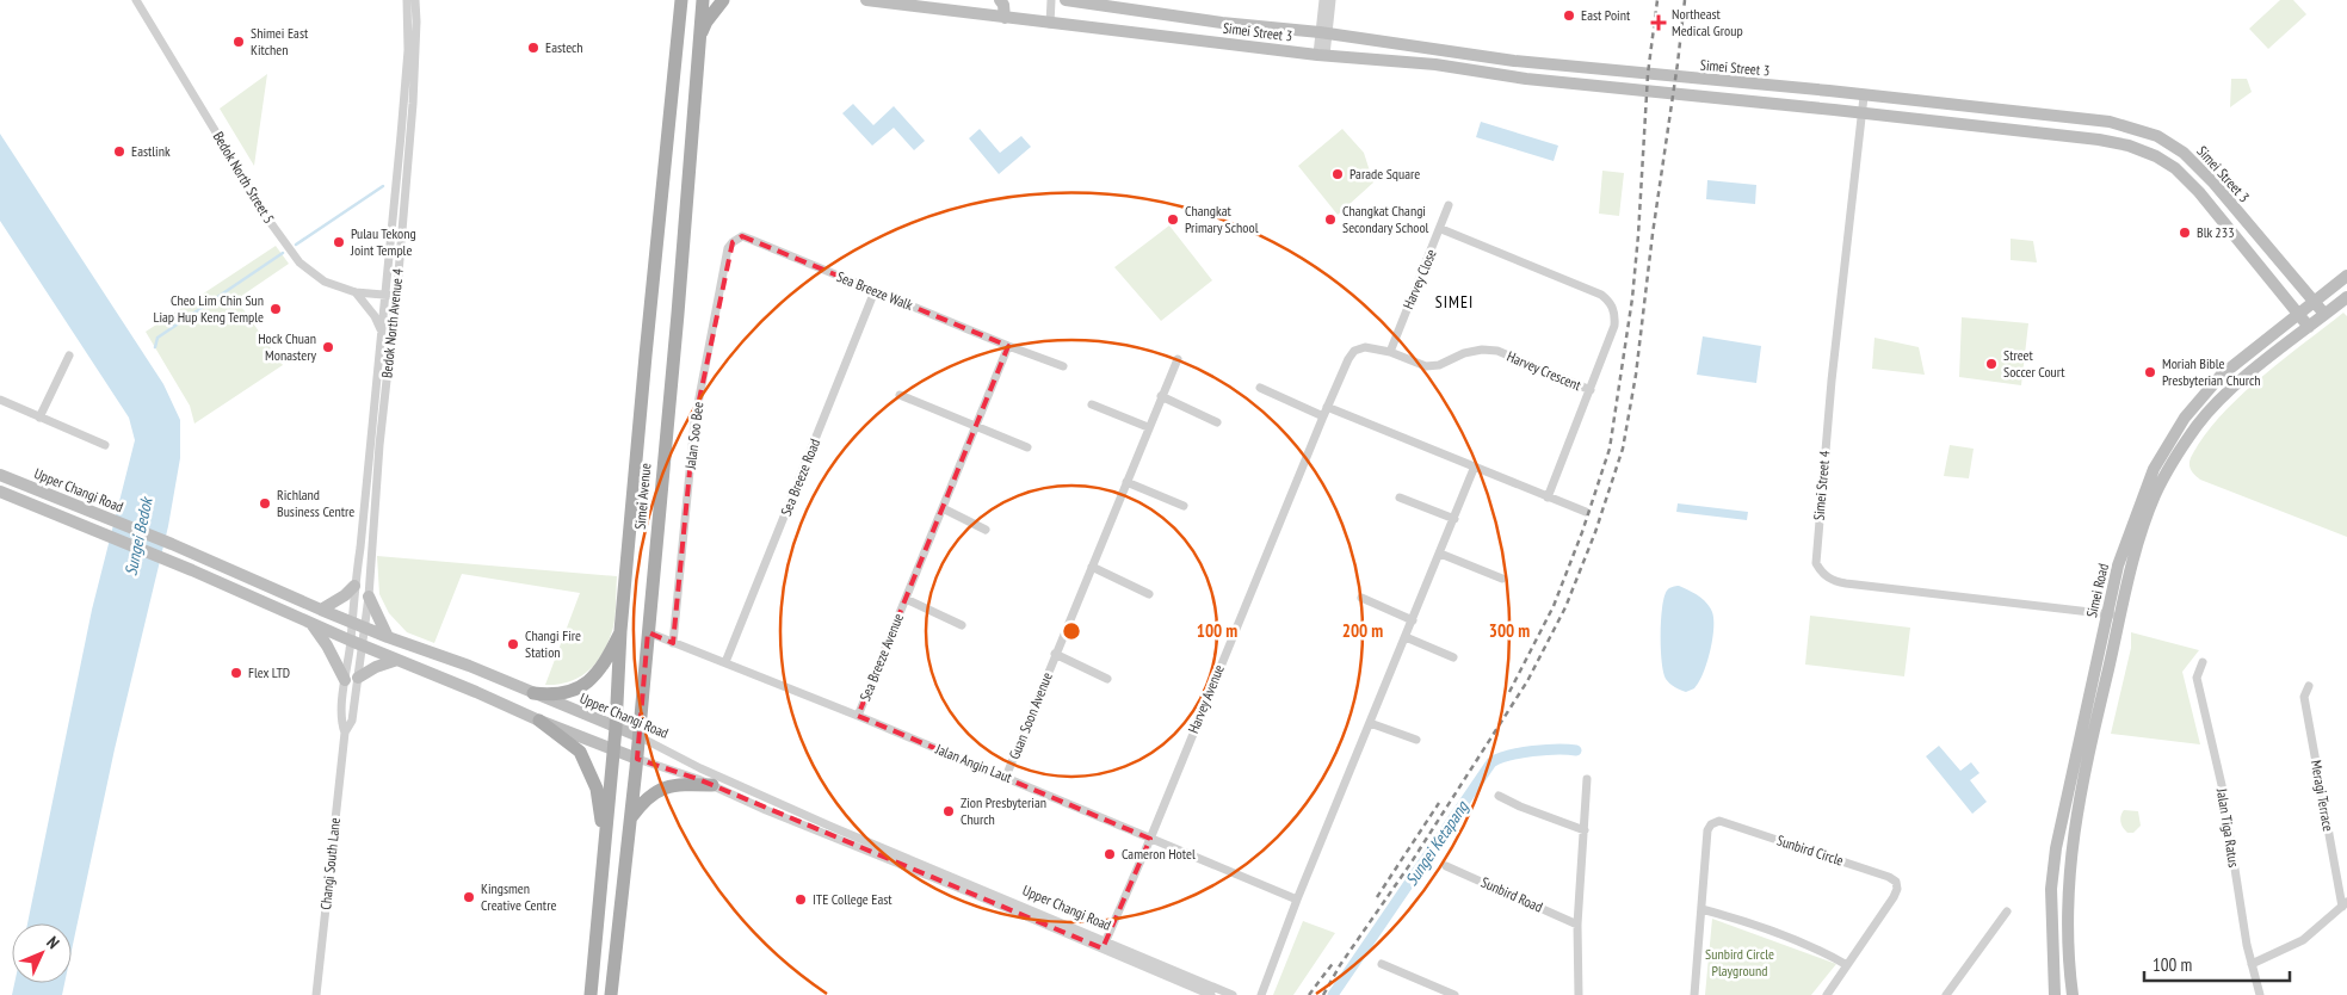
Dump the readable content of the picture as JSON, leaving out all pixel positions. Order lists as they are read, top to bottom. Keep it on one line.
{"streets":{"main road":["Simei Street 3","Upper Changi Road","Simei Avenue","Simei Road"],"street":["Bedok North Street 5","Harvey Close","Sea Breeze Walk","Bedok North Avenue 4","Harvey Crescent","Jalan Soo Bee","Sea Breeze Road","Simei Street 4","Sea Breeze Avenue","Harvey Avenue","Guan Soon Avenue","Jalan Angin Laut","Meragi Terrace","Jalan Tiga Ratus","Sunbird Circle","Changi South Lane","Sunbird Road"]},"crossings":[["Simei Street 3","Simei Street 4"],["Simei Street 3","Simei Road"],["Bedok North Street 5","Bedok North Avenue 4"],["Harvey Close","Harvey Crescent"],["Sea Breeze Walk","Jalan Soo Bee"],["Sea Breeze Walk","Sea Breeze Road"],["Sea Breeze Walk","Sea Breeze Avenue"],["Bedok North Avenue 4","Upper Changi Road"],["Bedok North Avenue 4","Changi South Lane"],["Harvey Crescent","Harvey Avenue"],["Jalan Soo Bee","Jalan Angin Laut"],["Sea Breeze Road","Jalan Angin Laut"],["Simei Street 4","Simei Road"],["Upper Changi Road","Simei Avenue"],["Upper Changi Road","Harvey Avenue"],["Upper Changi Road","Changi South Lane"],["Simei Avenue","Jalan Angin Laut"],["Sea Breeze Avenue","Jalan Angin Laut"],["Harvey Avenue","Jalan Angin Laut"],["Guan Soon Avenue","Jalan Angin Laut"]],"districts":["SIMEI"],"water":["Sungei Bedok","Sungei Ketapang"],"parks":["Sunbird Circle Playground"],"places":{"other":["East Point","Shimei East Kitchen","Eastech","Eastlink","Parade Square","Changkat Primary School","Changkat Changi Secondary School","Blk 233","Pulau Tekong Joint Temple","Cheo Lim Chin Sun Liap Hup Keng Temple","Hock Chuan Monastery","Street Soccer Court","Moriah Bible Presbyterian Church","Richland Business Centre","Changi Fire Station","Flex LTD","Zion Presbyterian Church","Cameron Hotel","Kingsmen Creative Centre","ITE College East"],"health":["Northeast Medical Group"]},"scale_bar":"100 m","north":"top right","rings":["100 m","200 m","300 m"]}
